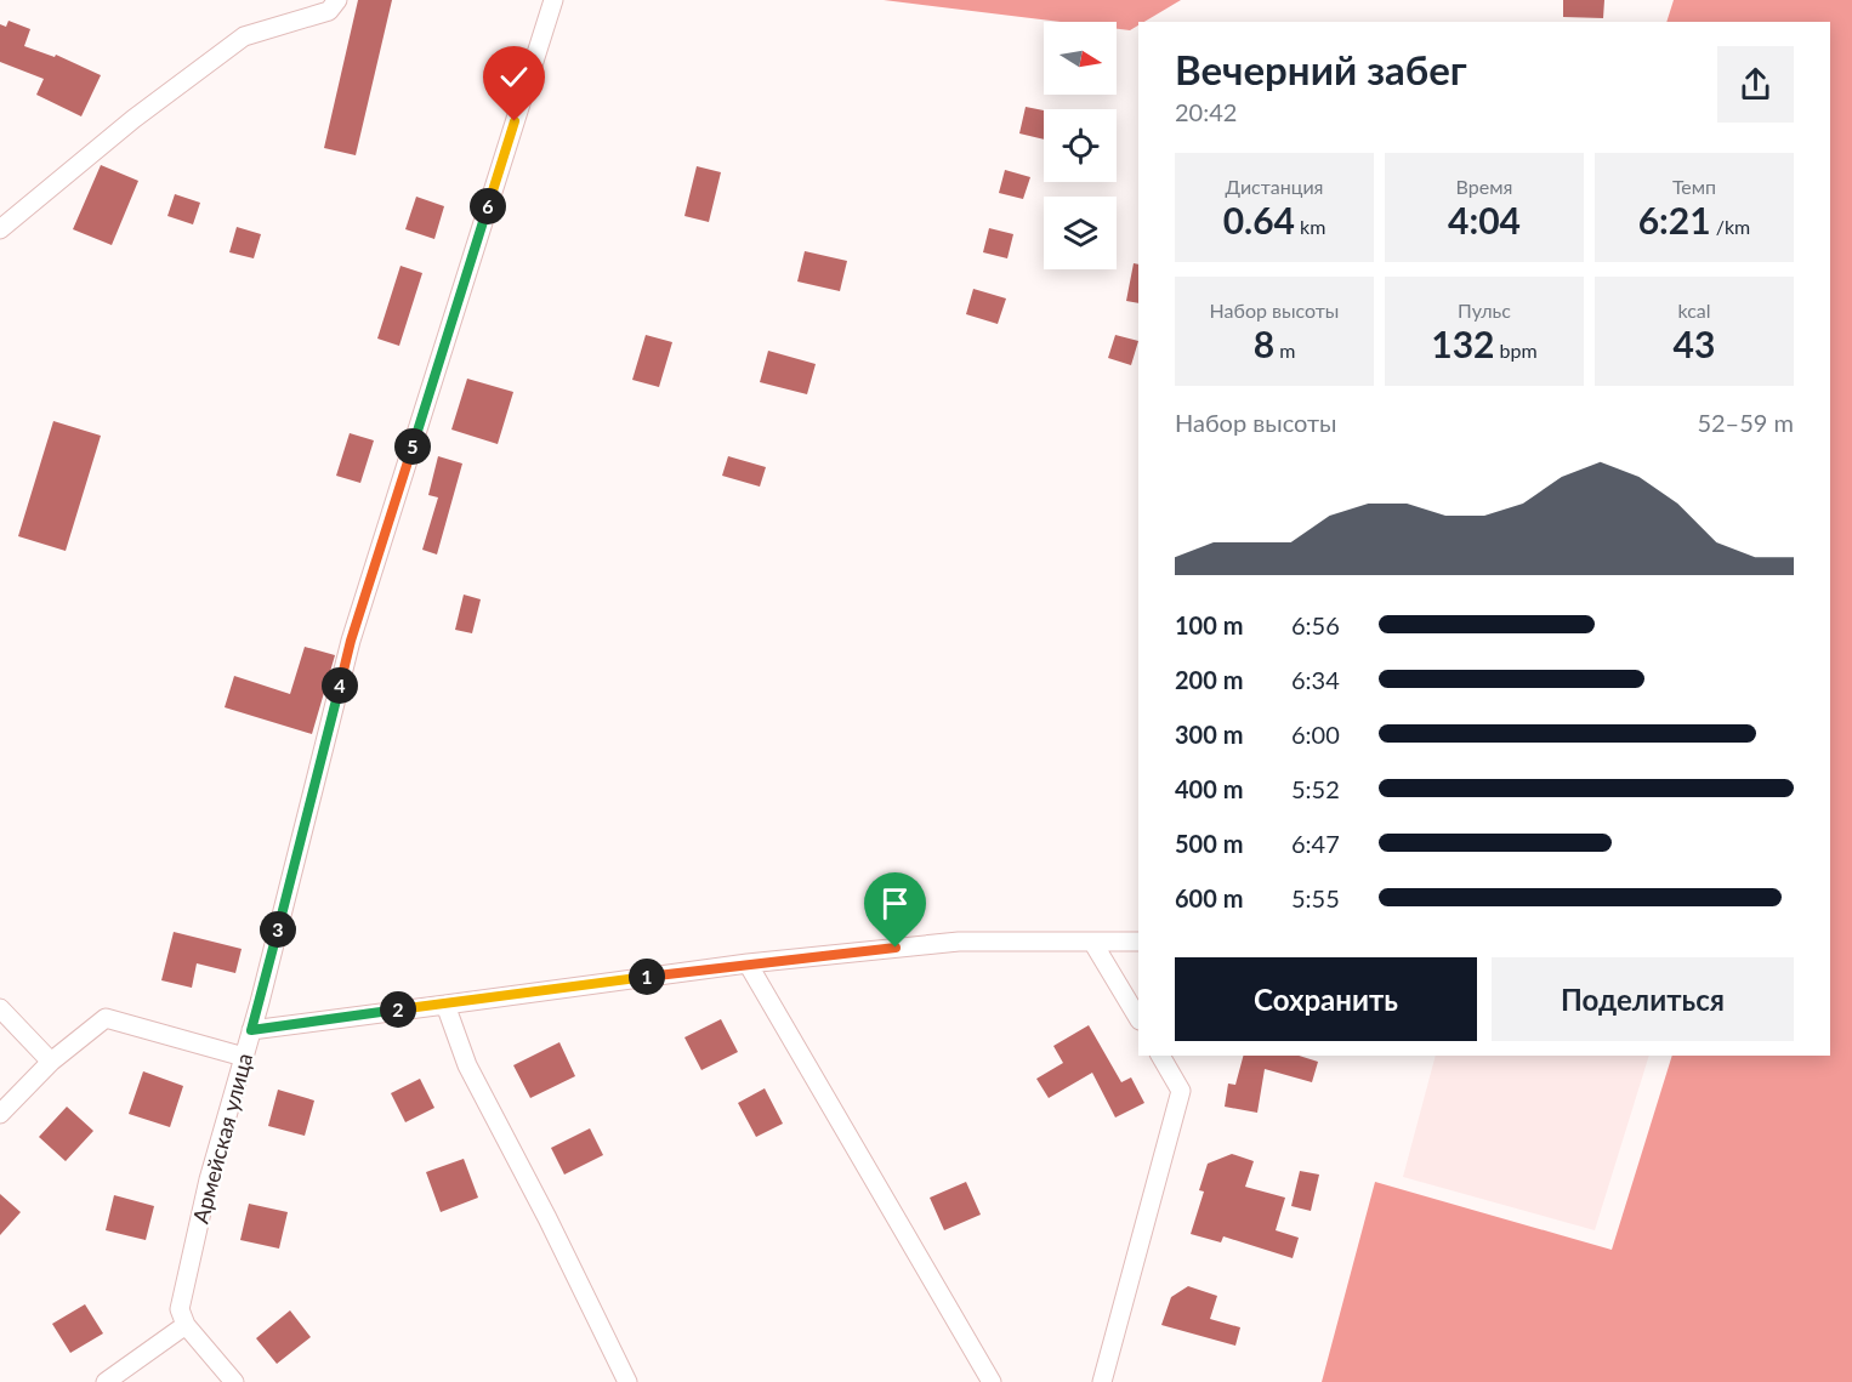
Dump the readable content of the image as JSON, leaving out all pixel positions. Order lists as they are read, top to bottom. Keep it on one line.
{"streets":{"street":["Армейская улица"]},"north":"right","page":{"heading":["Вечерний забег","20:42"],"stats":[["Дистанция","0.64 km"],["Время","4:04"],["Темп","6:21 /km"],["Набор высоты","8 m"],["Пульс","132 bpm"],["kcal","43"]],"pins":["6","5","4","3","1","2"],"chart":["Набор высоты","52–59 m"],"list":[{"name":"100 m","note":"6:56"},{"name":"200 m","note":"6:34"},{"name":"300 m","note":"6:00"},{"name":"400 m","note":"5:52"},{"name":"500 m","note":"6:47"},{"name":"600 m","note":"5:55"}],"buttons":["Сохранить","Поделиться"]}}
